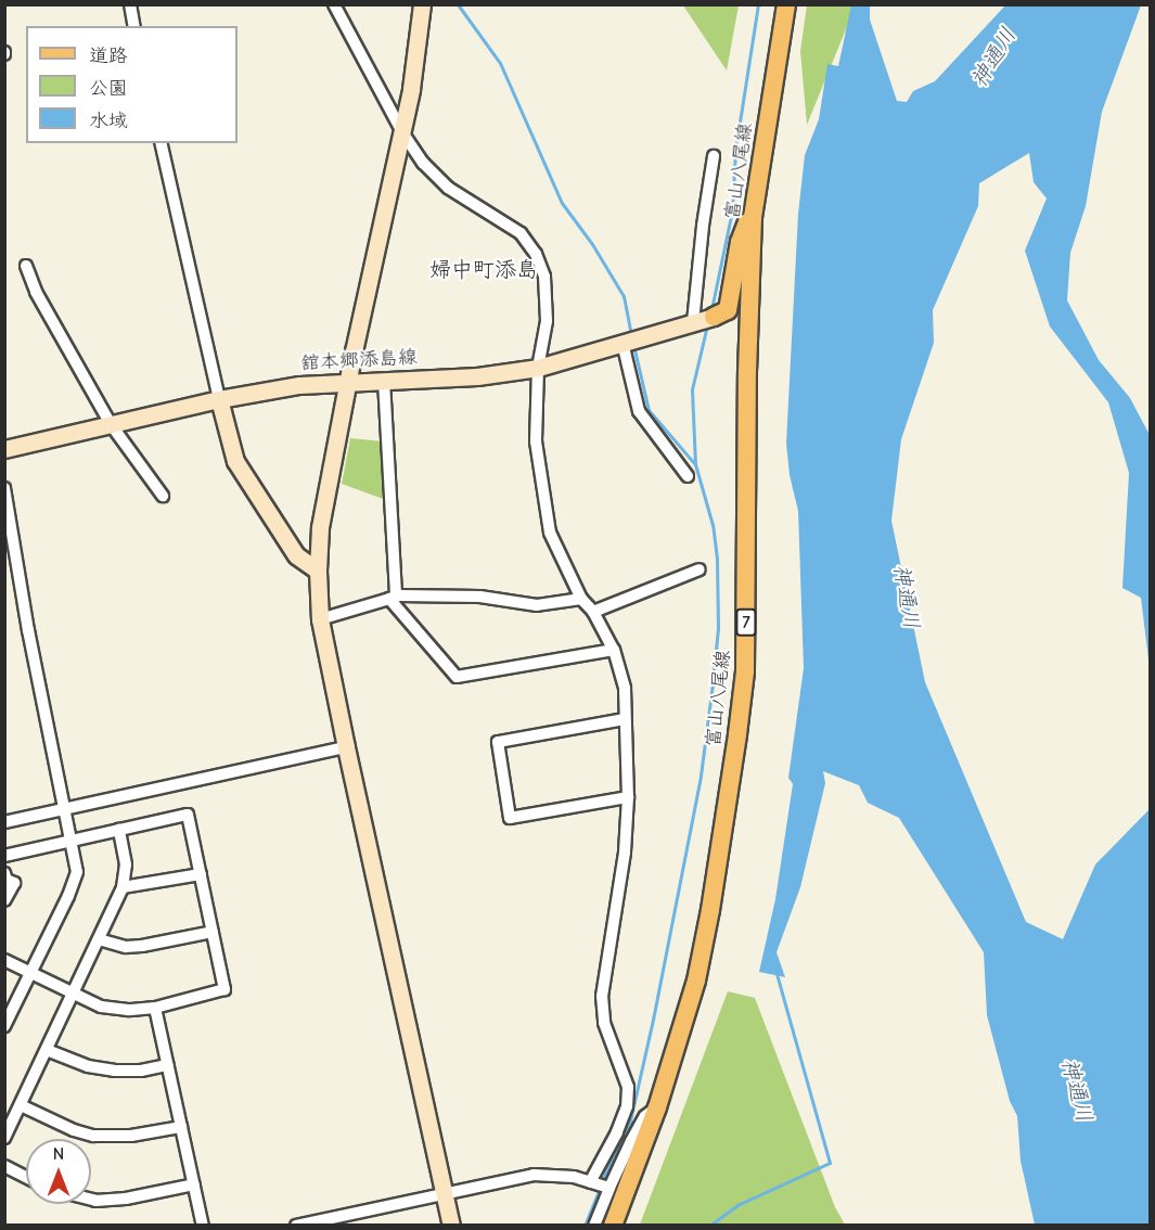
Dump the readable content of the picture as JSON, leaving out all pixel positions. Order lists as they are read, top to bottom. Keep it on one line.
{"streets":{"main road":["富山八尾線","7"],"street":["舘本郷添島線"]},"districts":["婦中町添島"],"water":["神通川"],"legend":["道路","公園","水域"],"north":"top"}
